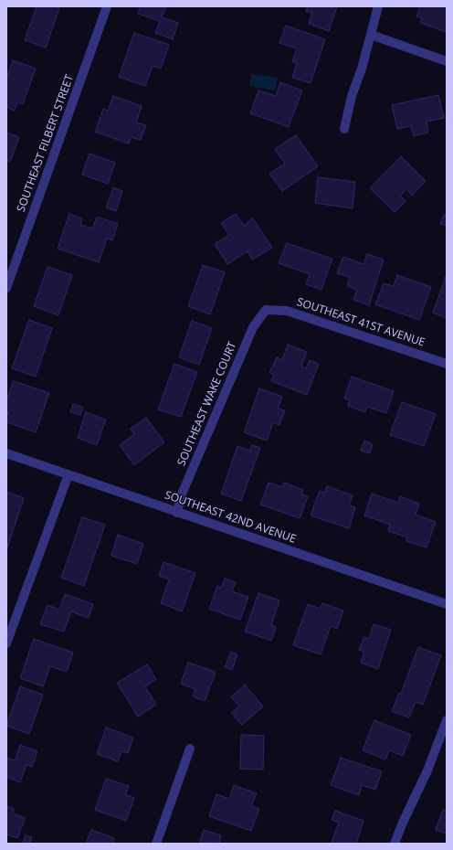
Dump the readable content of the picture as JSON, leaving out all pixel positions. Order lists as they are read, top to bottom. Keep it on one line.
{"streets":{"street":["SOUTHEAST FILBERT STREET","SOUTHEAST 41ST AVENUE","SOUTHEAST WAKE COURT","SOUTHEAST 42ND AVENUE"]},"crossings":[["SOUTHEAST 41ST AVENUE","SOUTHEAST WAKE COURT"],["SOUTHEAST WAKE COURT","SOUTHEAST 42ND AVENUE"]]}
